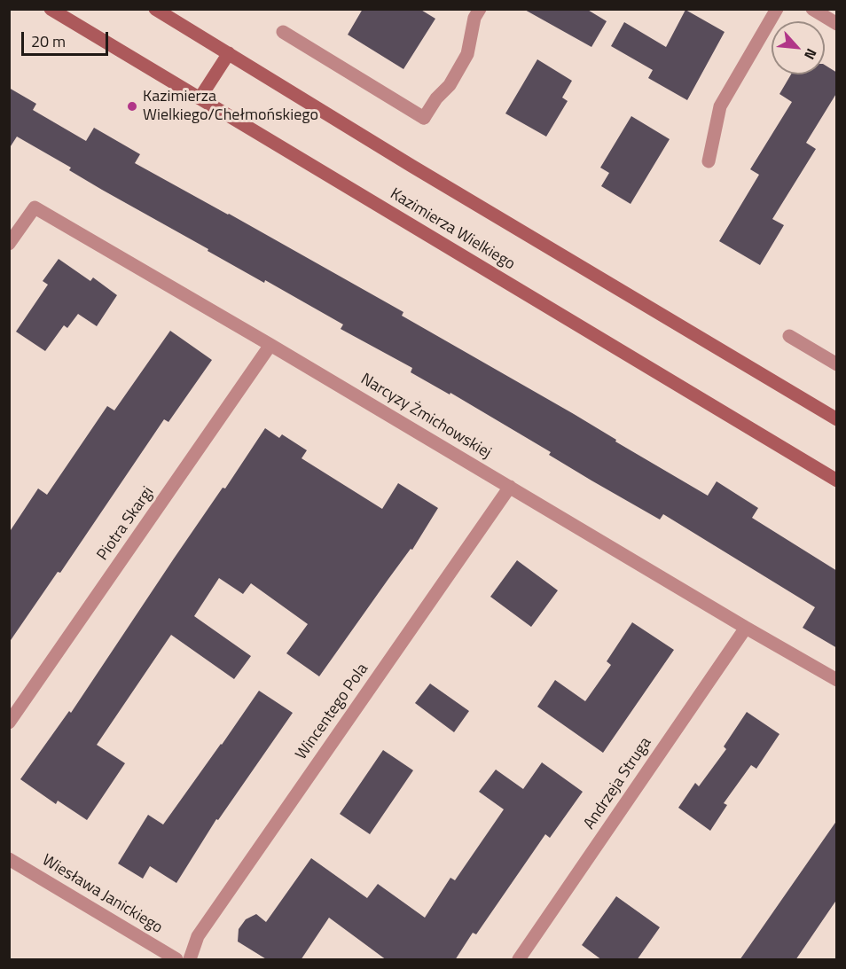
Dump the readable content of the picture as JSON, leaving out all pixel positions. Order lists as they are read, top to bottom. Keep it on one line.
{"streets":{"main road":["Kazimierza Wielkiego"],"street":["Narcyzy Żmichowskiej","Piotra Skargi","Wincentego Pola","Andrzeja Struga","Wiesława Janickiego"]},"crossings":[["Narcyzy Żmichowskiej","Piotra Skargi"],["Narcyzy Żmichowskiej","Wincentego Pola"],["Narcyzy Żmichowskiej","Andrzeja Struga"]],"places":["Kazimierza Wielkiego/Chełmońskiego"],"scale_bar":"20 m","north":"bottom right"}
